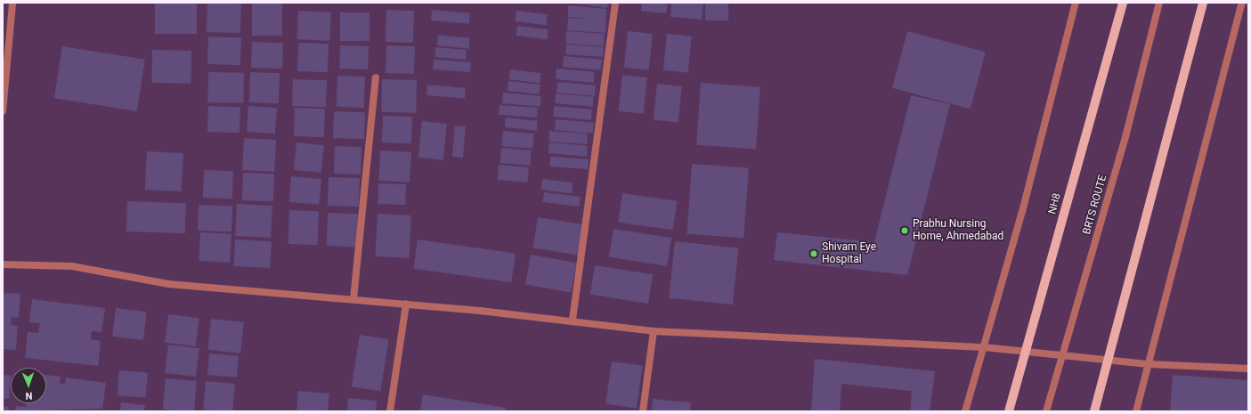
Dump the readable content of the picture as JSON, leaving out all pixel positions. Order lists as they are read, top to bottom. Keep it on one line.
{"streets":{"main road":["NH8"],"street":["BRTS ROUTE"]},"places":["Prabhu Nursing Home, Ahmedabad","Shivam Eye Hospital"],"north":"bottom"}
